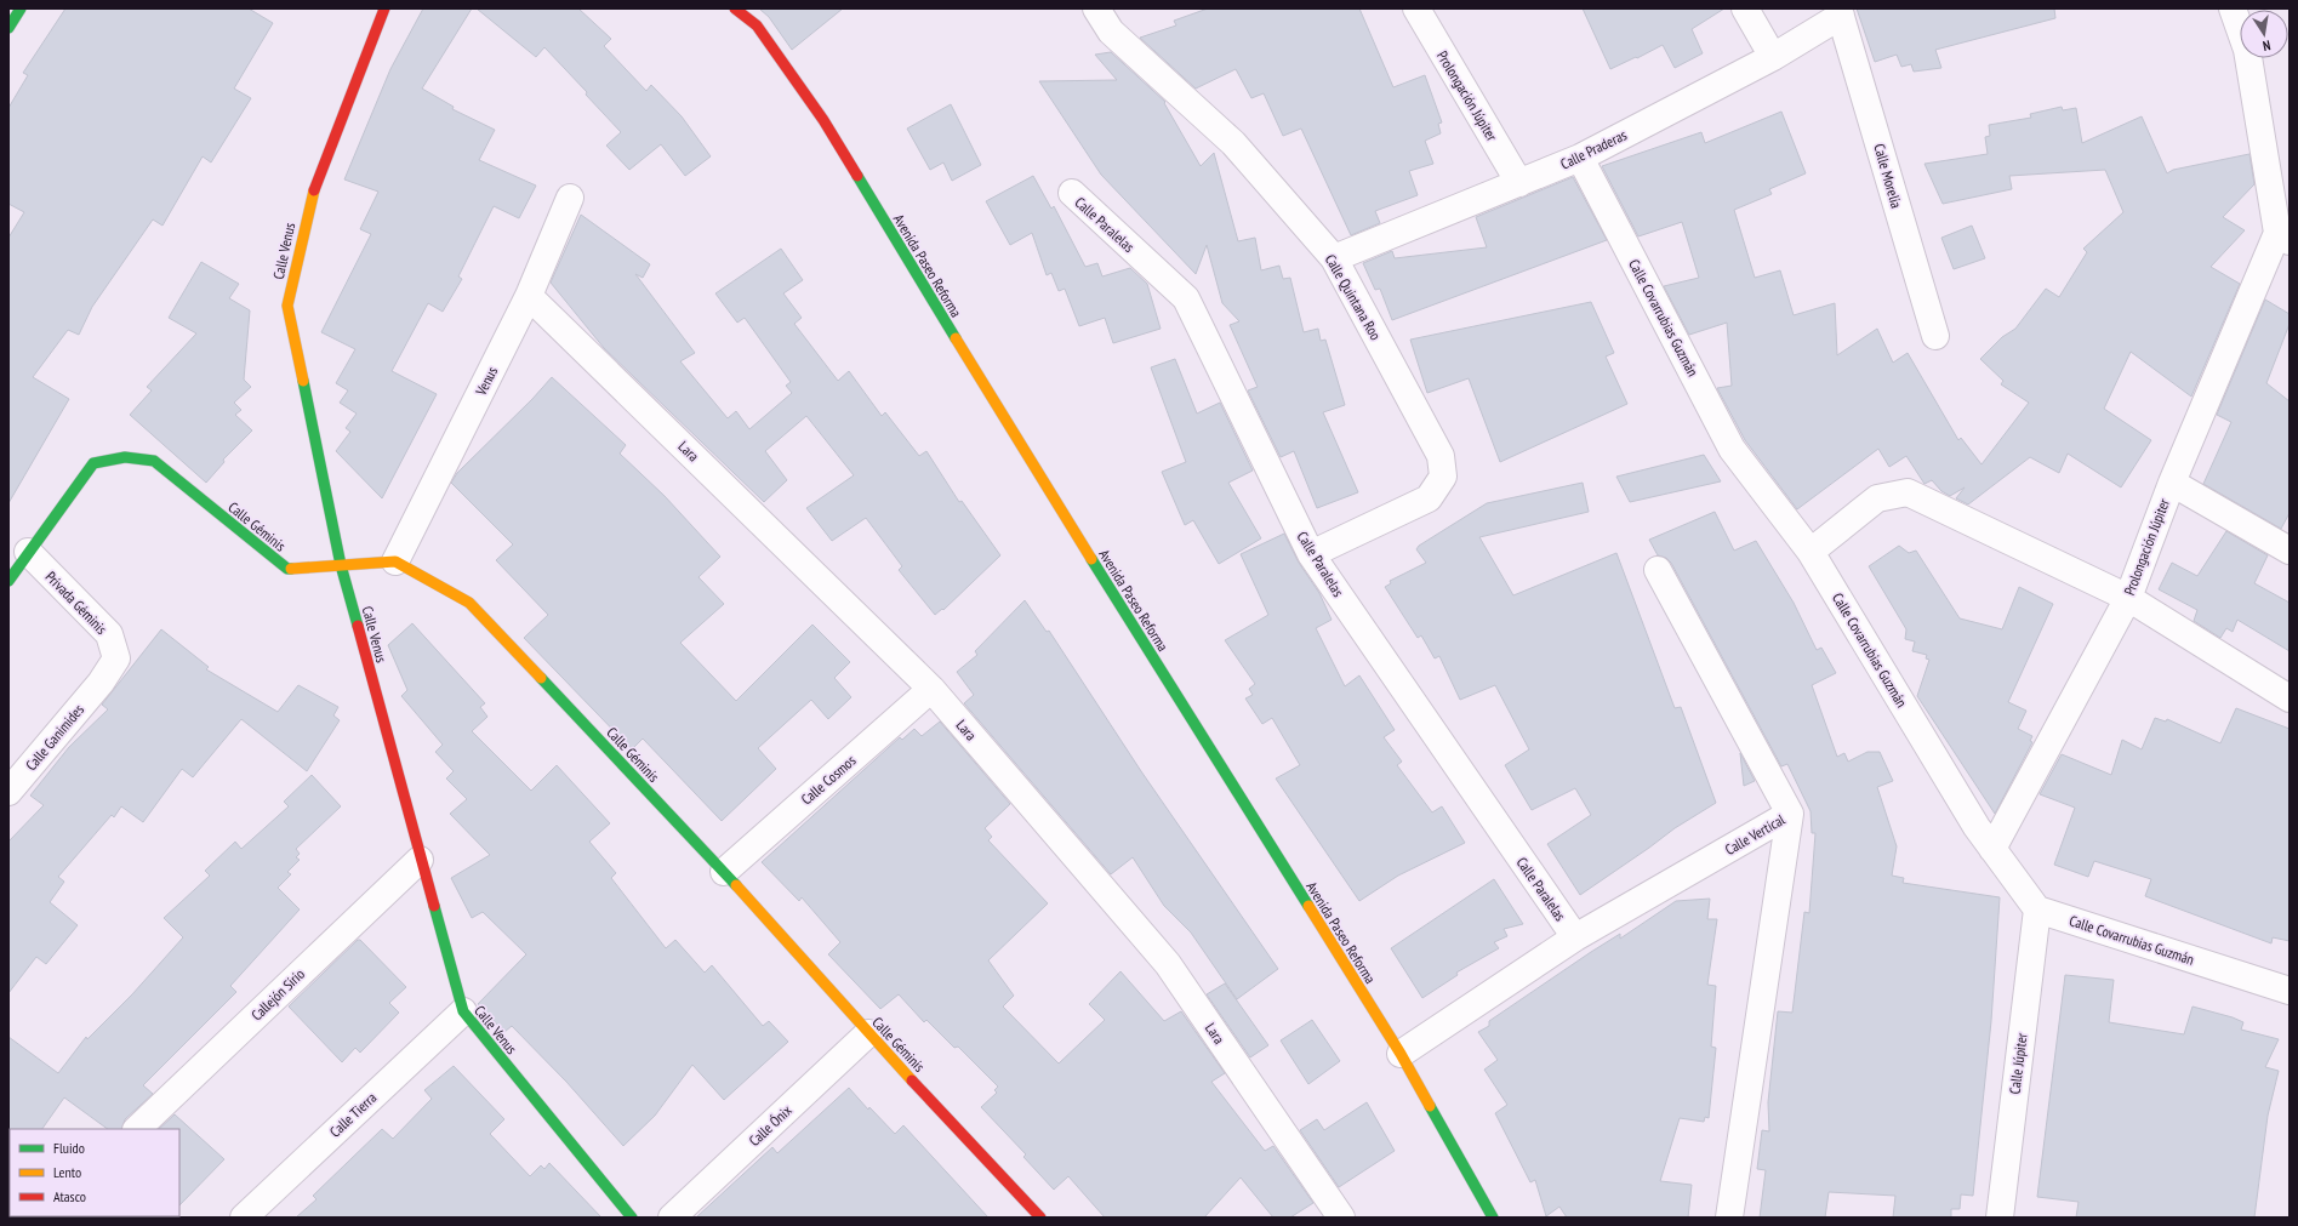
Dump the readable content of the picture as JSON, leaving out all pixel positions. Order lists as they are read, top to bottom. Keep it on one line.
{"streets":{"street":["Prolongación Júpiter","Calle Praderas","Calle Morelia","Calle Paralelas","Calle Venus","Avenida Paseo Reforma","Calle Quintana Roo","Calle Covarrubias Guzmán","Venus","Lara","Calle Géminis","Privada Géminis","Calle Ganimides","Calle Cosmos","Calle Vertical","Callejón Sirio","Calle Júpiter","Calle Tierra","Calle Ónix"]},"crossings":[["Prolongación Júpiter","Calle Praderas"],["Prolongación Júpiter","Calle Covarrubias Guzmán"],["Calle Praderas","Calle Morelia"],["Calle Praderas","Calle Quintana Roo"],["Calle Praderas","Calle Covarrubias Guzmán"],["Calle Paralelas","Calle Quintana Roo"],["Calle Paralelas","Calle Vertical"],["Calle Venus","Calle Géminis"],["Calle Venus","Callejón Sirio"],["Calle Venus","Calle Tierra"],["Avenida Paseo Reforma","Calle Vertical"],["Calle Covarrubias Guzmán","Calle Júpiter"],["Venus","Lara"],["Venus","Calle Géminis"],["Lara","Calle Cosmos"],["Calle Géminis","Privada Géminis"],["Calle Géminis","Calle Cosmos"],["Calle Géminis","Calle Ónix"],["Privada Géminis","Calle Ganimides"]],"legend":["Fluido","Lento","Atasco"],"north":"bottom"}
